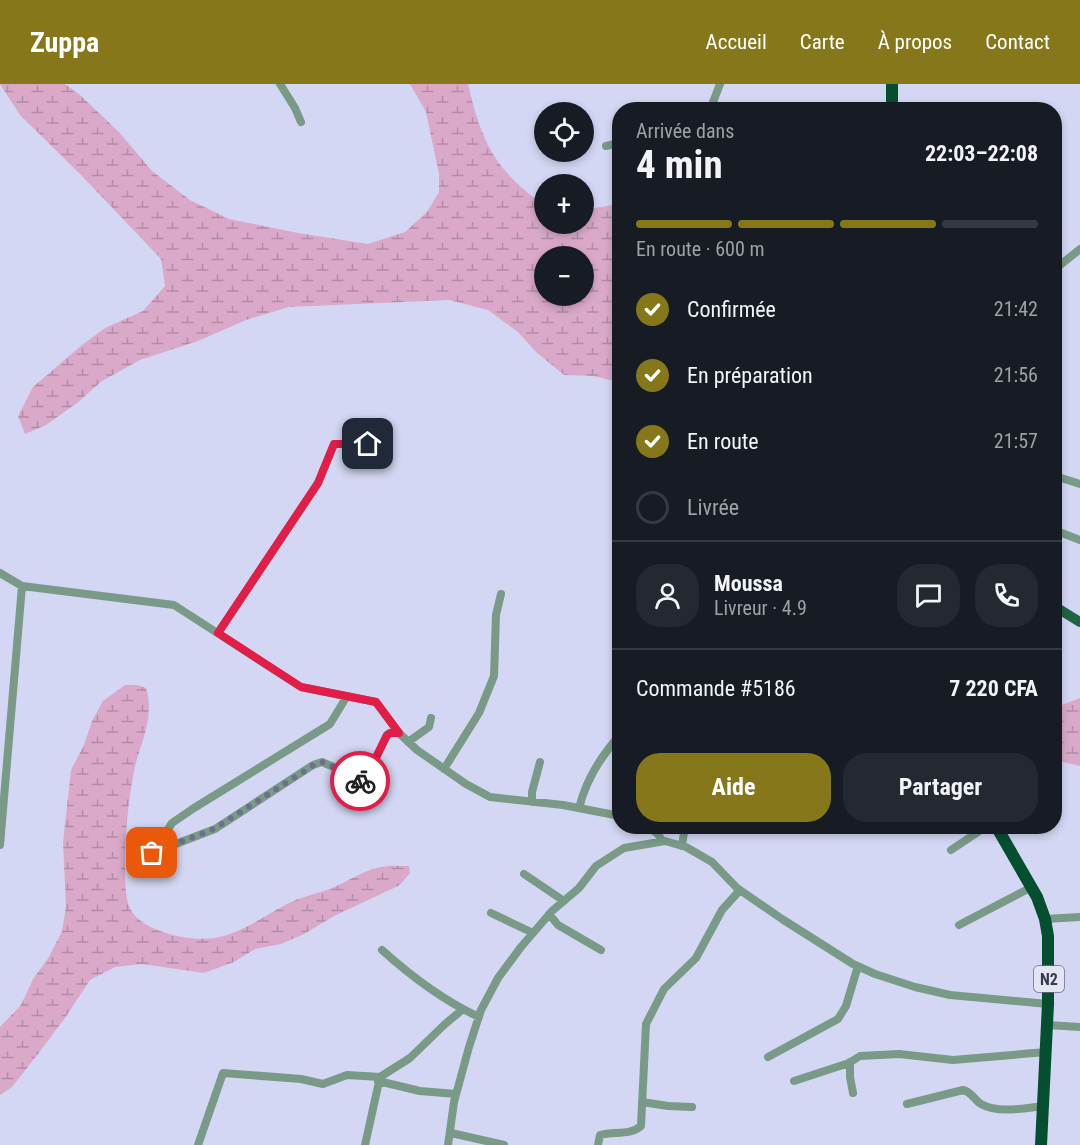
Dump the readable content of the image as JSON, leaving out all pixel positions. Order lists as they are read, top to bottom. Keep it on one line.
{"streets":{"highway":["N2"]},"page":{"header":"Zuppa","nav":["Accueil","Carte","À propos","Contact"],"map_buttons":["+","−"],"heading":["4 min","Arrivée dans","22:03–22:08"],"panel":["Moussa","Livreur · 4.9","Commande #5186","7 220 CFA"],"bar":"En route · 600 m","list":[["Confirmée","21:42"],["En préparation","21:56"],["En route","21:57"],"Livrée"],"buttons":["Aide","Partager"]}}
